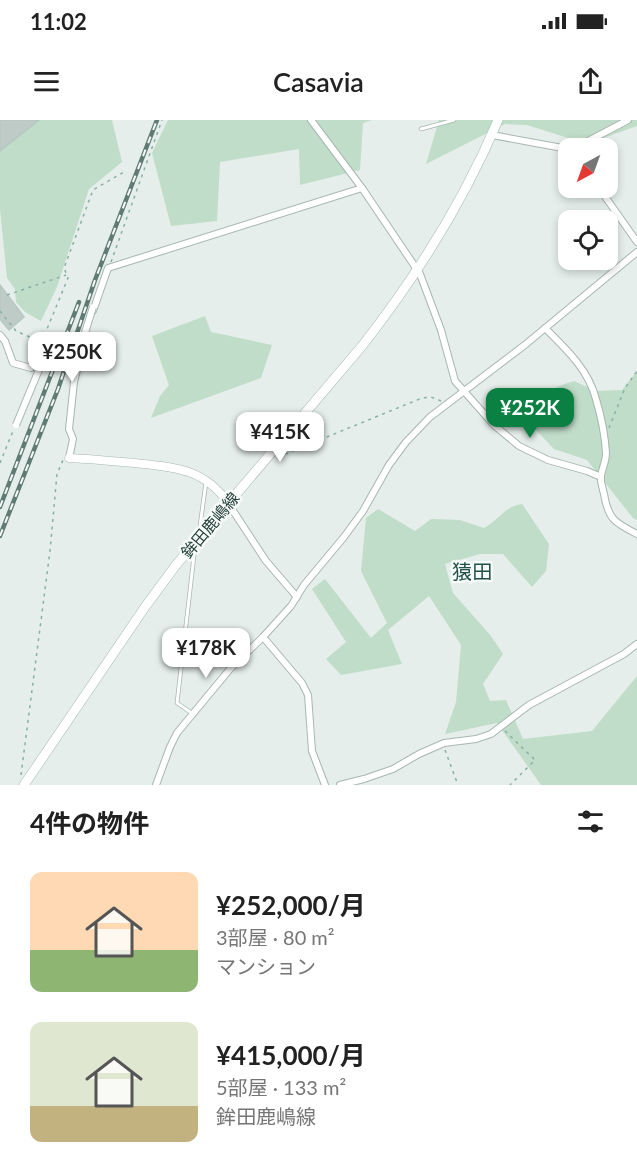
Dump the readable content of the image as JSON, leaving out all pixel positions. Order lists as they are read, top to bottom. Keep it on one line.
{"streets":{"main road":["鉾田鹿嶋線"]},"districts":["猿田"],"north":"bottom left","page":{"status":"11:02","header":"Casavia","price":["¥250K","¥252K","¥415K","¥178K"],"heading":"4件の物件","list":[{"name":"¥252,000/月","note":"3部屋 · 80 m² · マンション"},{"name":"¥415,000/月","note":"5部屋 · 133 m² · 鉾田鹿嶋線"}]}}
